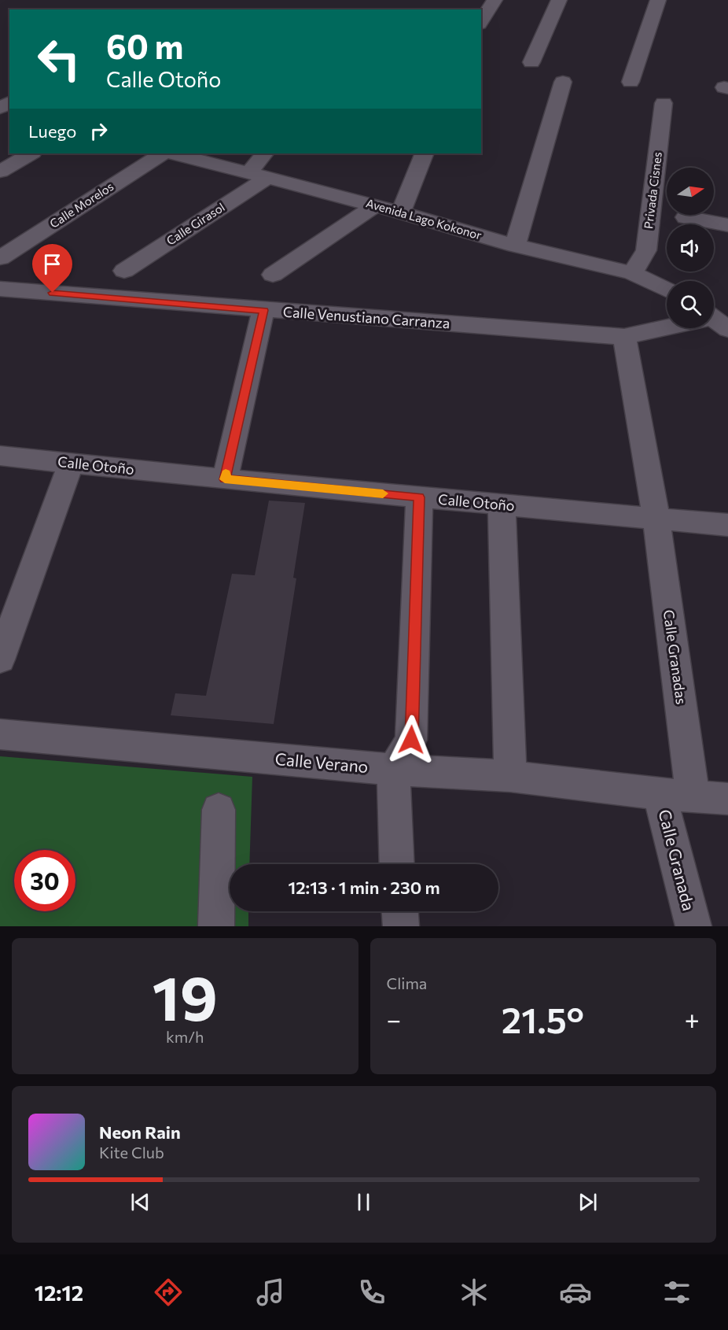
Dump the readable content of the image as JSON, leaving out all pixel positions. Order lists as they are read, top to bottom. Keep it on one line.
{"streets":{"street":["Privada Cisnes","Calle Morelos","Avenida Lago Kokonor","Calle Girasol","Calle Venustiano Carranza","Calle Otoño","Calle Granadas","Calle Verano","Calle Granada"]},"crossings":[["Privada Cisnes","Avenida Lago Kokonor"],["Avenida Lago Kokonor","Calle Girasol"],["Calle Venustiano Carranza","Calle Granadas"],["Calle Otoño","Calle Granadas"],["Calle Granadas","Calle Verano"],["Calle Verano","Calle Granada"]],"north":"right","page":{"turn":["60 m","Calle Otoño"],"then":"Luego","limit":"30","trip":"12:13 · 1 min · 230 m","tile":[["19","km/h"],"Clima"],"heat":["−","21.5°","+"],"song":["Neon Rain","Kite Club"],"tabs":"12:12"}}
